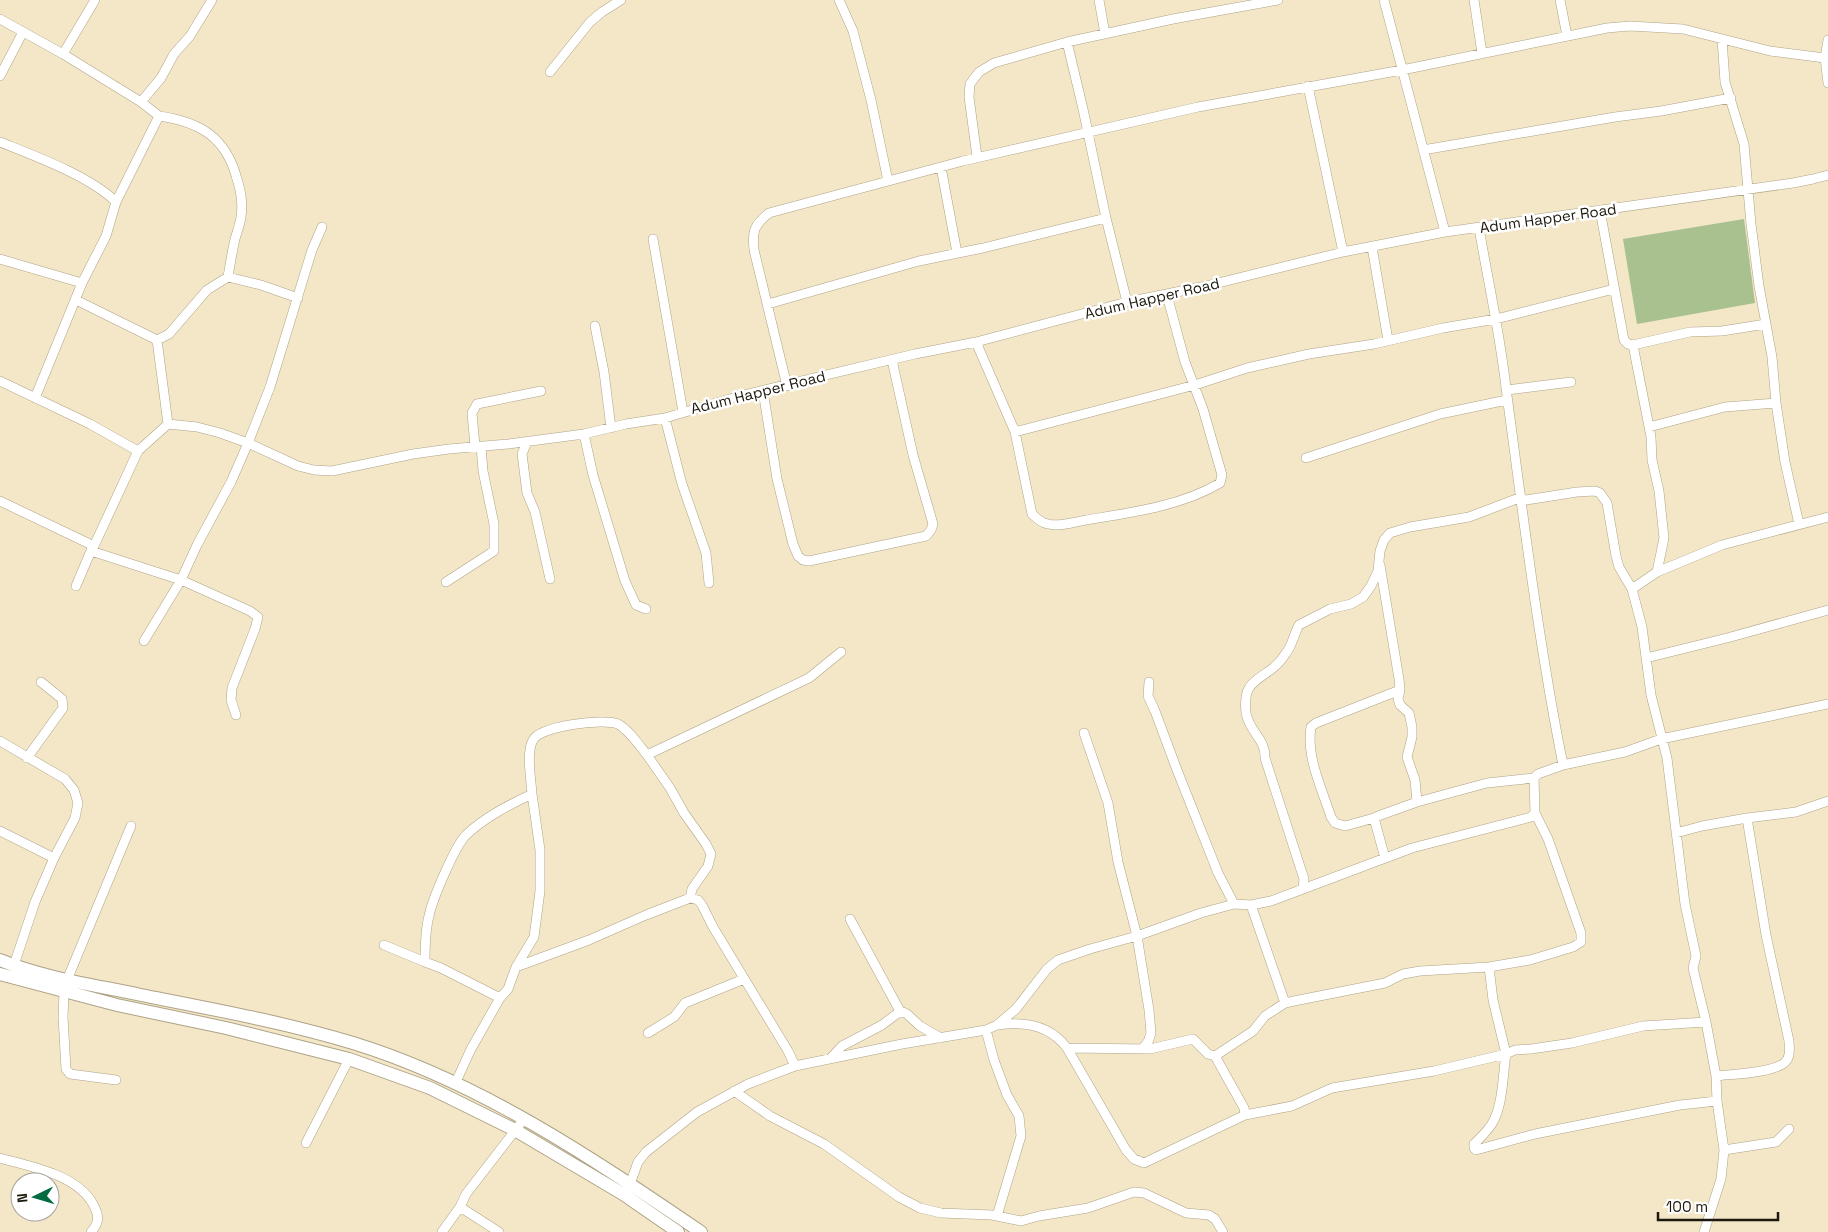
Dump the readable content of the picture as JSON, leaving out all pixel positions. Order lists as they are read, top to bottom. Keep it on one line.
{"streets":{"street":["Adum Happer Road"]},"scale_bar":"100 m","north":"left"}
